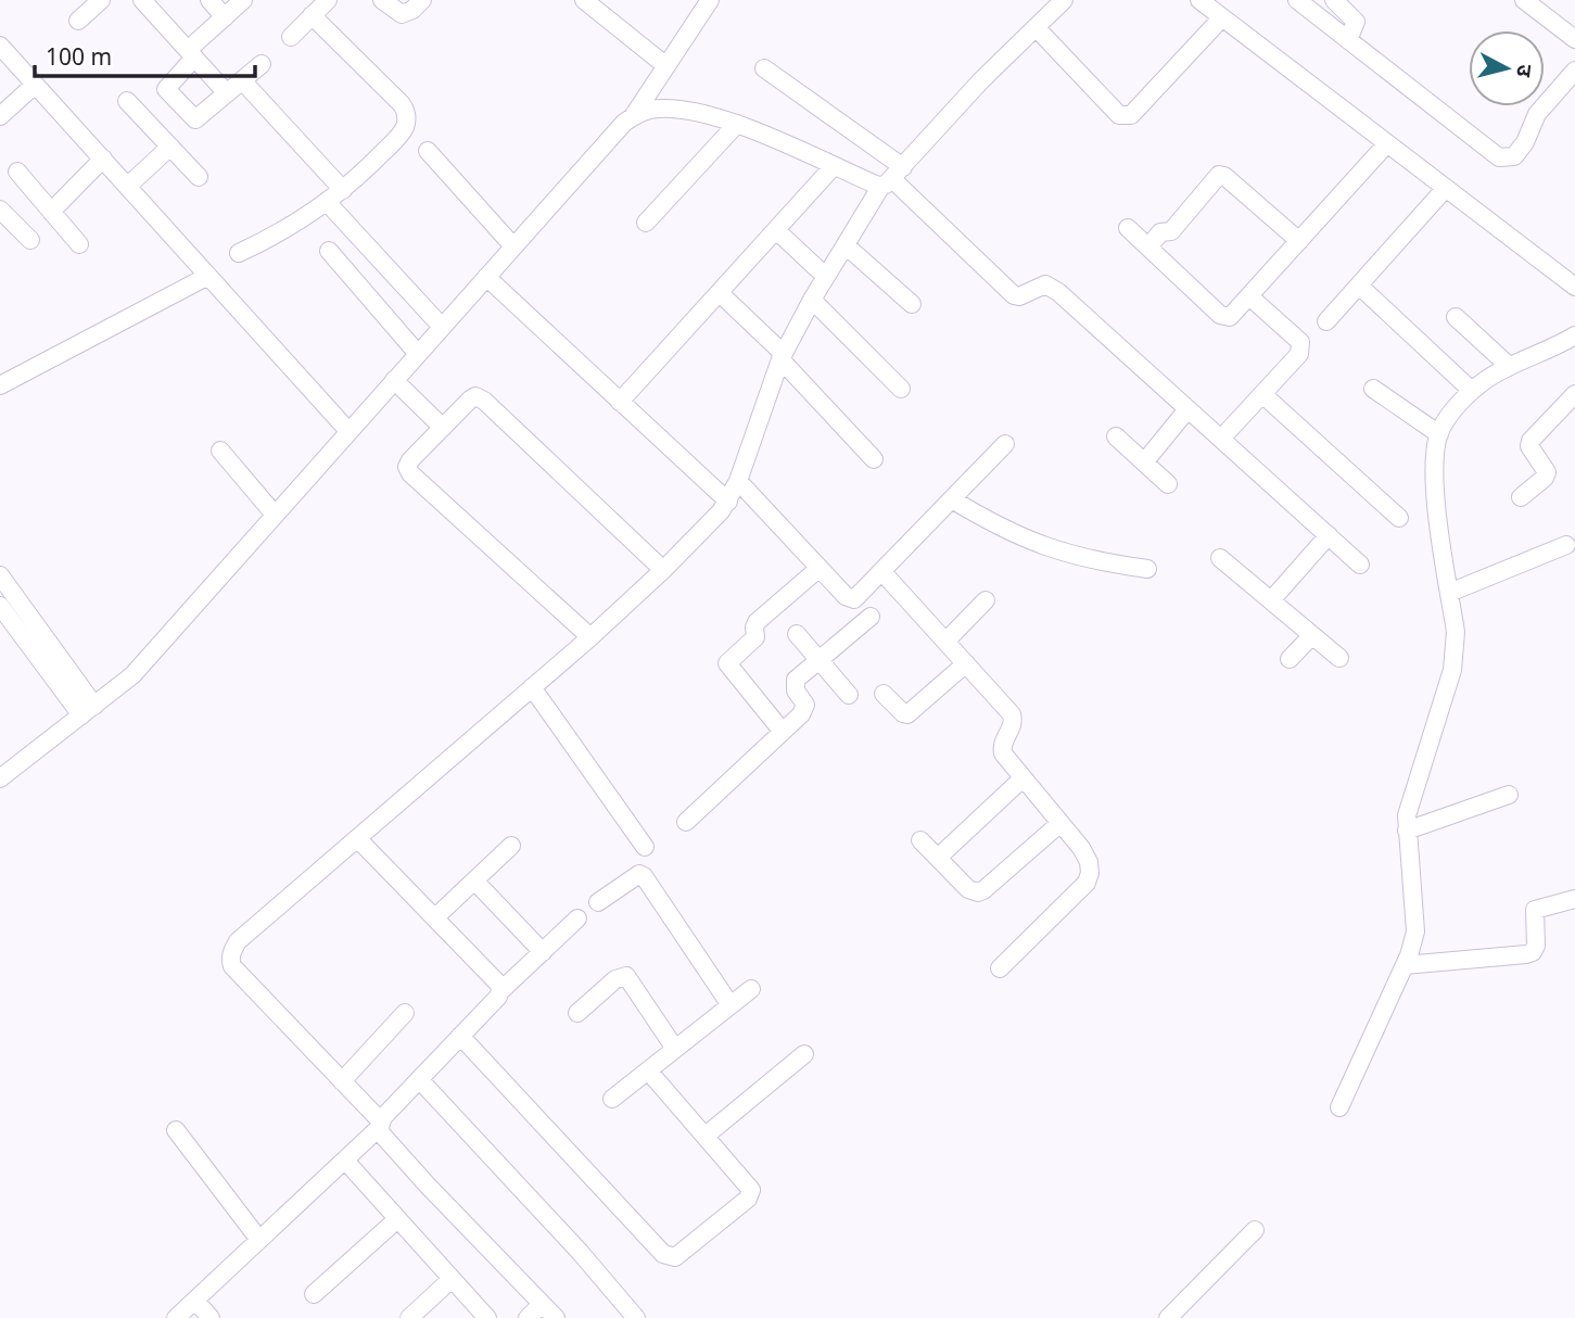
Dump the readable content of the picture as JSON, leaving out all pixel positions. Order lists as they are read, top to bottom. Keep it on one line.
{"scale_bar":"100 m","north":"right"}
